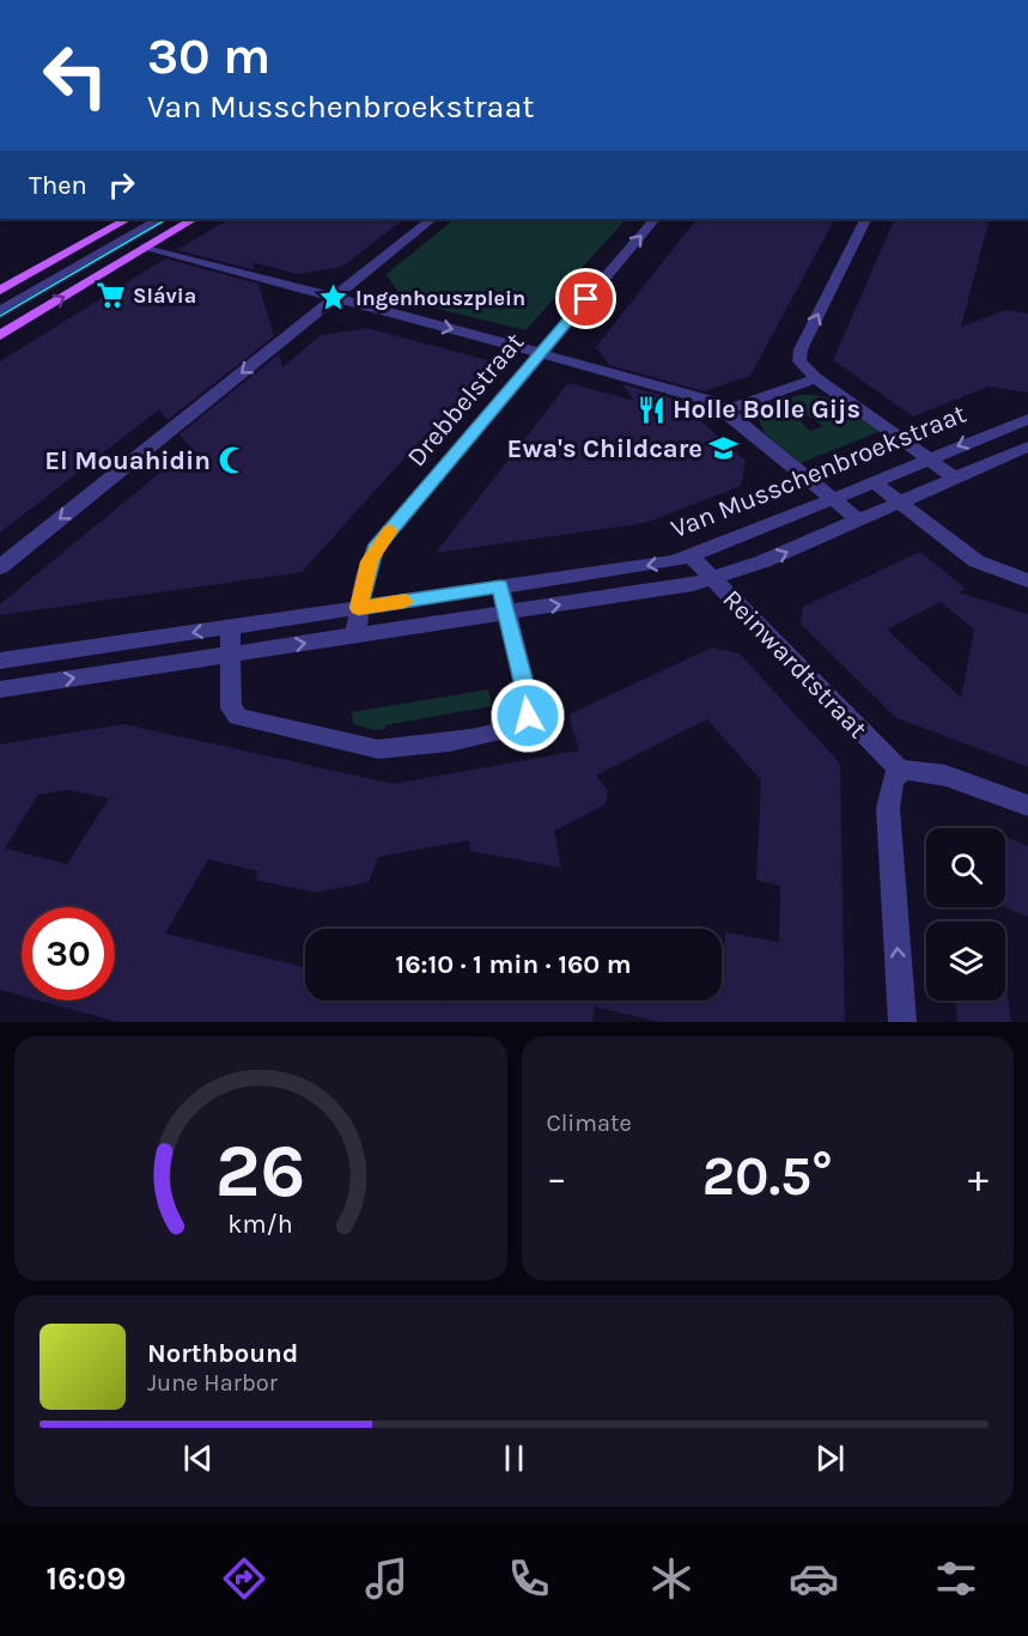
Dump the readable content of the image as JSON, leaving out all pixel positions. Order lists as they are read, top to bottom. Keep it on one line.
{"streets":{"street":["Drebbelstraat","Van Musschenbroekstraat","Reinwardtstraat"]},"crossings":[["Drebbelstraat","Van Musschenbroekstraat"],["Van Musschenbroekstraat","Reinwardtstraat"]],"places":{"supermarket":["Slávia"],"place":["Ingenhouszplein"],"restaurant":["Holle Bolle Gijs"],"school or university":["Ewa's Childcare"],"mosque":["El Mouahidin"]},"page":{"turn":["30 m","Van Musschenbroekstraat"],"then":"Then","limit":"30","trip":"16:10 · 1 min · 160 m","tile":"Climate","heat":["−","20.5°","+"],"song":["Northbound","June Harbor"],"tabs":"16:09","gauge":["26","km/h"]}}
